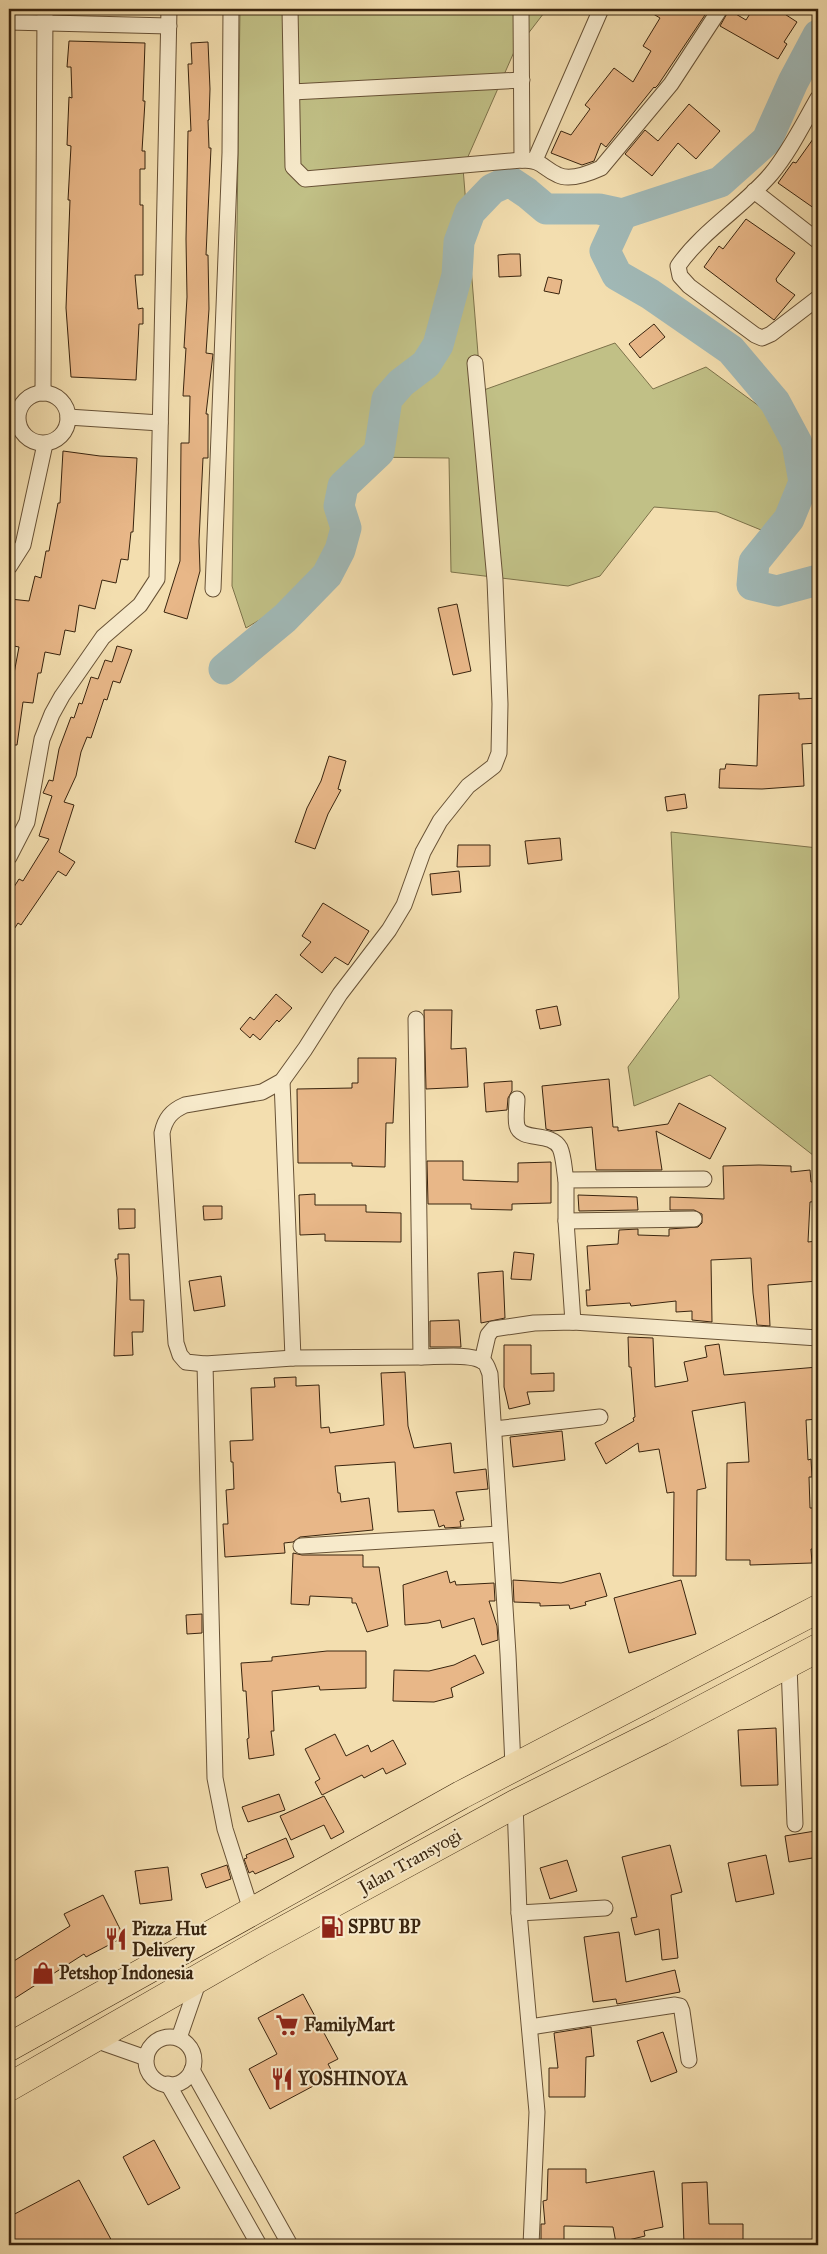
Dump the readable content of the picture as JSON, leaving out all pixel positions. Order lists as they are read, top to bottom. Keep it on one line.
{"streets":{"highway":["Jalan Transyogi"]},"places":{"fuel station":["SPBU BP"],"restaurant":["Pizza Hut Delivery","YOSHINOYA"],"shop":["Petshop Indonesia"],"supermarket":["FamilyMart"]}}
